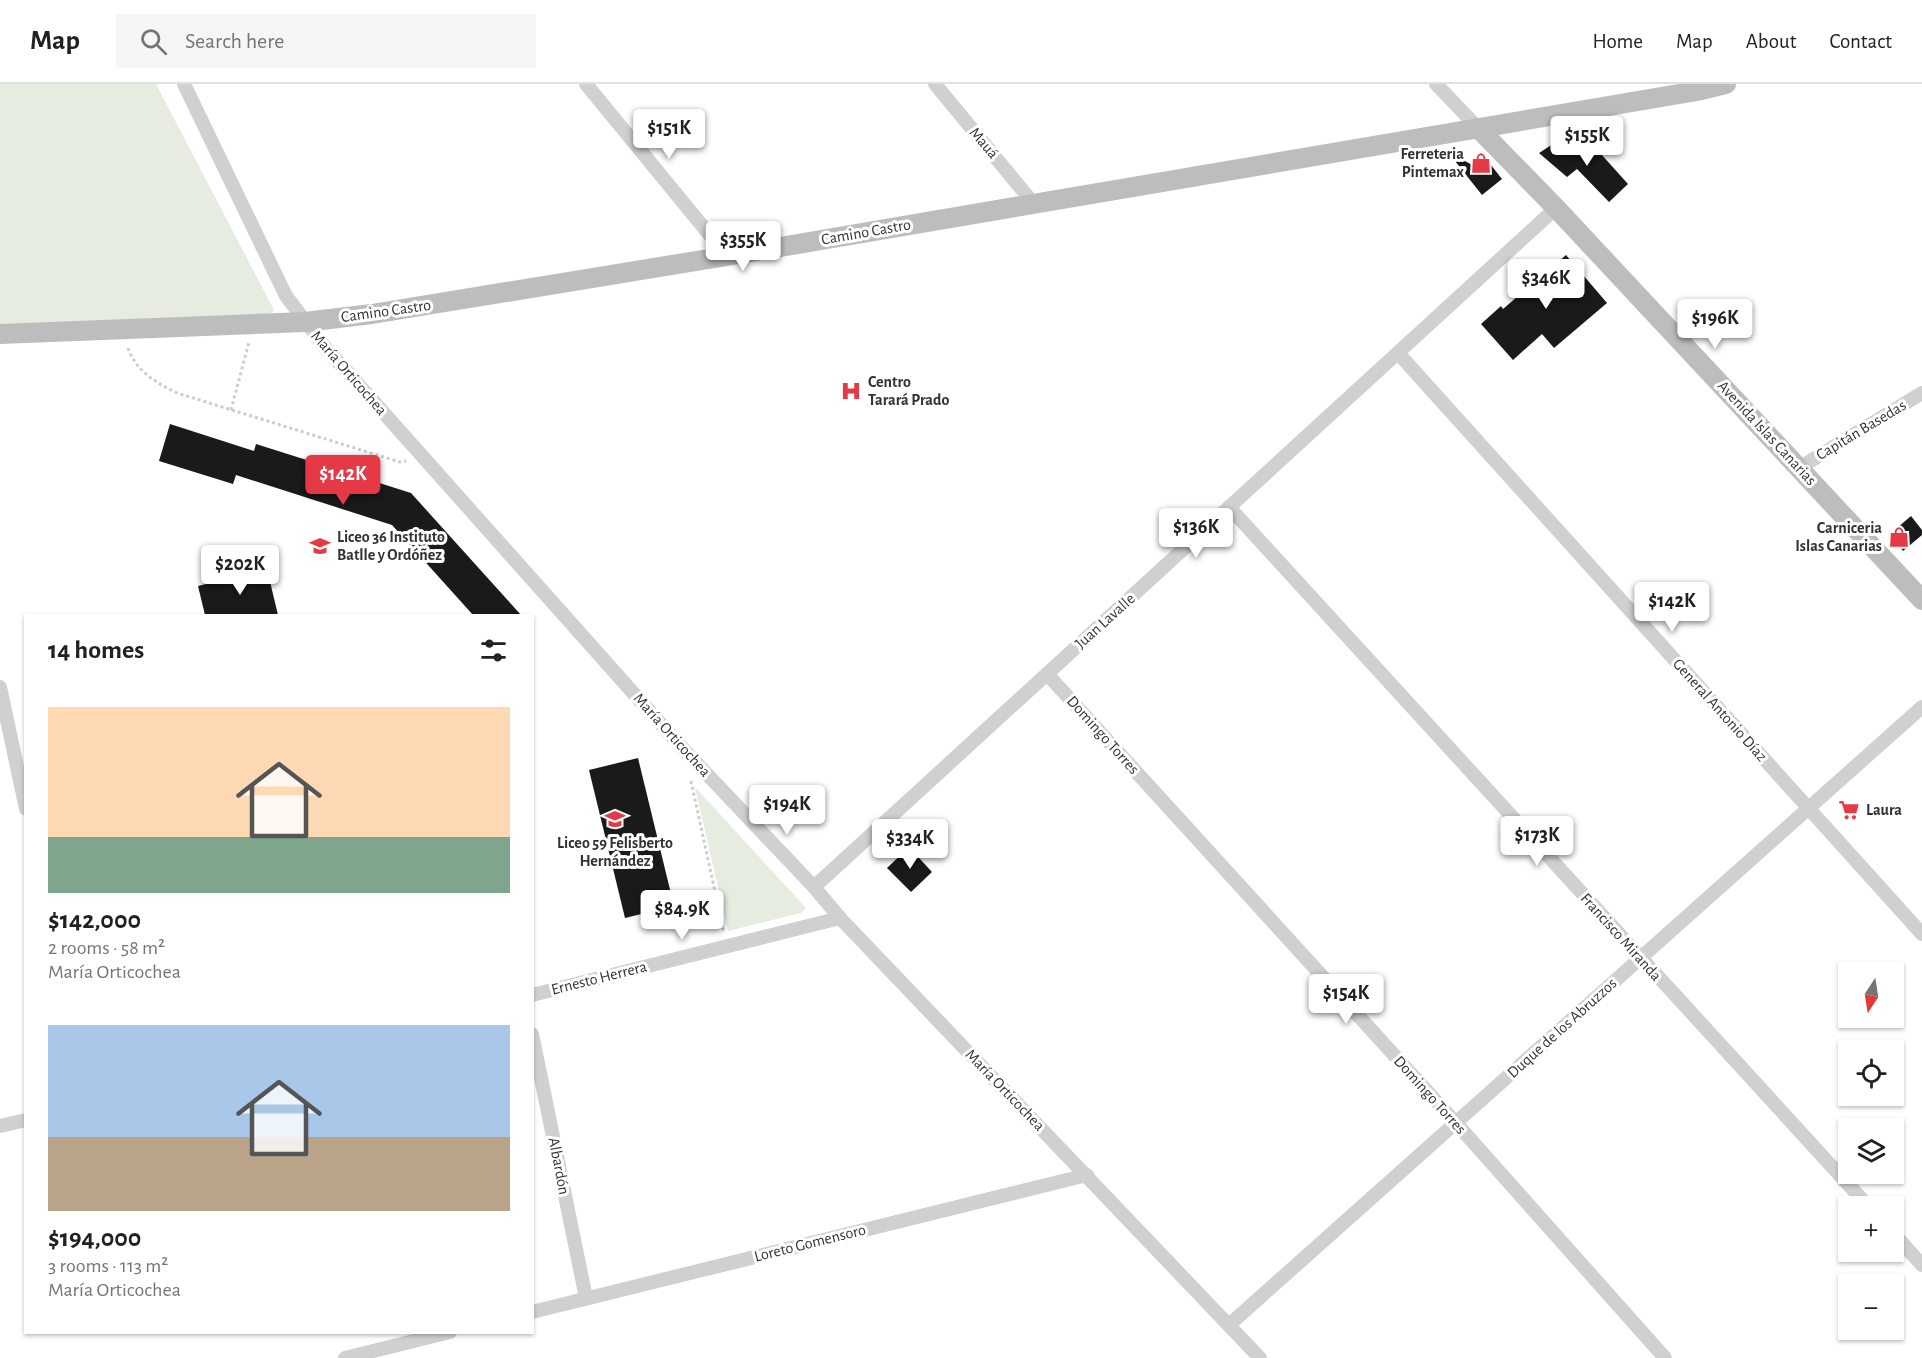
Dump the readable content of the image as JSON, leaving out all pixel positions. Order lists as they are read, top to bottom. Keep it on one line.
{"streets":{"street":["Mauá","Camino Castro","María Orticochea","Capitán Basedas","Avenida Islas Canarias","Juan Lavalle","General Antonio Díaz","Domingo Torres","Francisco Miranda","Ernesto Herrera","Duque de los Abruzzos","Albardón","Loreto Gomensoro"]},"crossings":[["Mauá","Camino Castro"],["Camino Castro","María Orticochea"],["Camino Castro","Avenida Islas Canarias"],["María Orticochea","Juan Lavalle"],["María Orticochea","Ernesto Herrera"],["María Orticochea","Duque de los Abruzzos"],["María Orticochea","Loreto Gomensoro"],["Capitán Basedas","Avenida Islas Canarias"],["Avenida Islas Canarias","Juan Lavalle"],["Juan Lavalle","General Antonio Díaz"],["Juan Lavalle","Domingo Torres"],["Juan Lavalle","Francisco Miranda"],["General Antonio Díaz","Duque de los Abruzzos"],["Domingo Torres","Duque de los Abruzzos"],["Francisco Miranda","Duque de los Abruzzos"],["Albardón","Loreto Gomensoro"]],"places":{"shop":["Ferreteria Pintemax","Carniceria Islas Canarias"],"hospital":["Centro Tarará Prado"],"school or university":["Liceo 36 Instituto Batlle y Ordóñez","Liceo 59 Felisberto Hernández"],"supermarket":["Laura"]},"north":"bottom","page":{"header":"Map","search":"Search here","nav":["Home","Map","About","Contact"],"price":["$151K","$155K","$355K","$346K","$196K","$142K","$136K","$202K","$142K","$194K","$173K","$334K","$84.9K","$154K"],"heading":"14 homes","list":[{"name":"$142,000","note":"2 rooms · 58 m² · María Orticochea"},{"name":"$194,000","note":"3 rooms · 113 m² · María Orticochea"}],"map_buttons":["+","−"]}}
